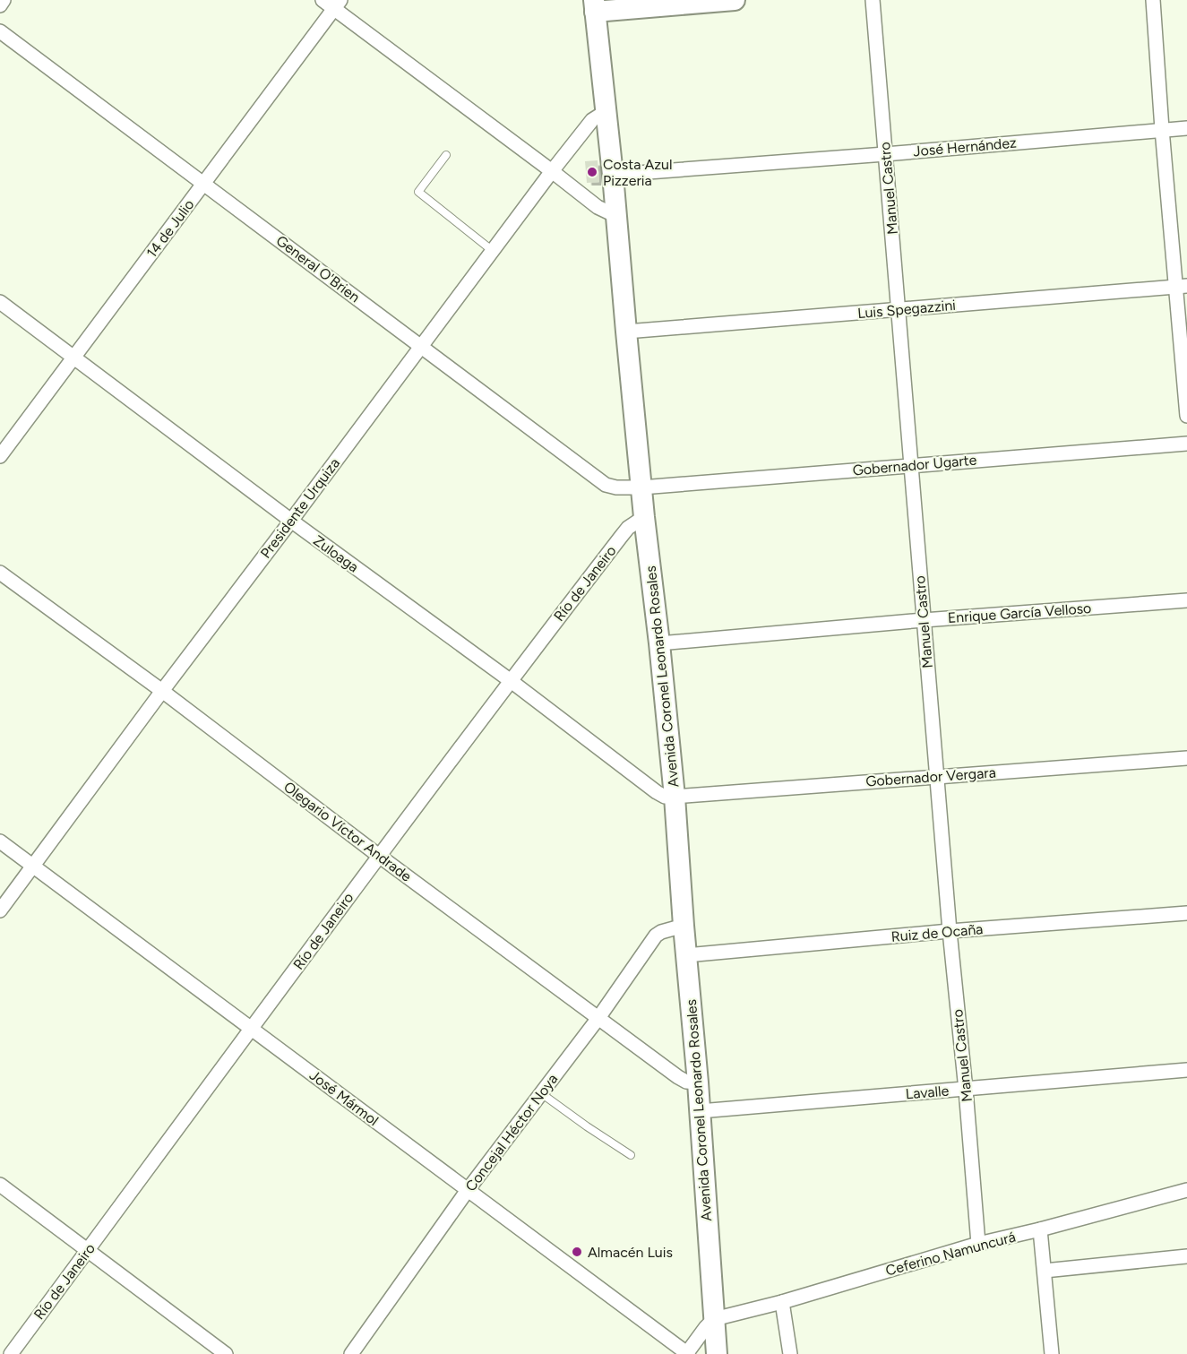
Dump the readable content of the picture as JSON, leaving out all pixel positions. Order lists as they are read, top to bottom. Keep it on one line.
{"streets":{"street":["José Hernández","Manuel Castro","14 de Julio","General O'Brien","Luis Spegazzini","Gobernador Ugarte","Presidente Urquiza","Zuloaga","Río de Janeiro","Enrique García Velloso","Avenida Coronel Leonardo Rosales","Gobernador Vergara","Olegario Víctor Andrade","Ruiz de Ocaña","Lavalle","José Mármol","Concejal Héctor Noya","Ceferino Namuncurá"]},"crossings":[["José Hernández","Manuel Castro"],["José Hernández","Avenida Coronel Leonardo Rosales"],["Manuel Castro","Luis Spegazzini"],["Manuel Castro","Gobernador Ugarte"],["Manuel Castro","Enrique García Velloso"],["Manuel Castro","Gobernador Vergara"],["Manuel Castro","Ruiz de Ocaña"],["Manuel Castro","Lavalle"],["Manuel Castro","Ceferino Namuncurá"],["14 de Julio","General O'Brien"],["14 de Julio","Zuloaga"],["General O'Brien","Gobernador Ugarte"],["General O'Brien","Presidente Urquiza"],["General O'Brien","Avenida Coronel Leonardo Rosales"],["Luis Spegazzini","Avenida Coronel Leonardo Rosales"],["Gobernador Ugarte","Avenida Coronel Leonardo Rosales"],["Presidente Urquiza","Zuloaga"],["Presidente Urquiza","Avenida Coronel Leonardo Rosales"],["Presidente Urquiza","Olegario Víctor Andrade"],["Presidente Urquiza","José Mármol"],["Zuloaga","Río de Janeiro"],["Zuloaga","Avenida Coronel Leonardo Rosales"],["Zuloaga","Gobernador Vergara"],["Río de Janeiro","Avenida Coronel Leonardo Rosales"],["Río de Janeiro","Olegario Víctor Andrade"],["Río de Janeiro","José Mármol"],["Enrique García Velloso","Avenida Coronel Leonardo Rosales"],["Avenida Coronel Leonardo Rosales","Gobernador Vergara"],["Avenida Coronel Leonardo Rosales","Olegario Víctor Andrade"],["Avenida Coronel Leonardo Rosales","Ruiz de Ocaña"],["Avenida Coronel Leonardo Rosales","Lavalle"],["Avenida Coronel Leonardo Rosales","Concejal Héctor Noya"],["Avenida Coronel Leonardo Rosales","Ceferino Namuncurá"],["Olegario Víctor Andrade","Concejal Héctor Noya"],["José Mármol","Concejal Héctor Noya"]],"places":["Costa Azul Pizzeria","Almacén Luis"]}
